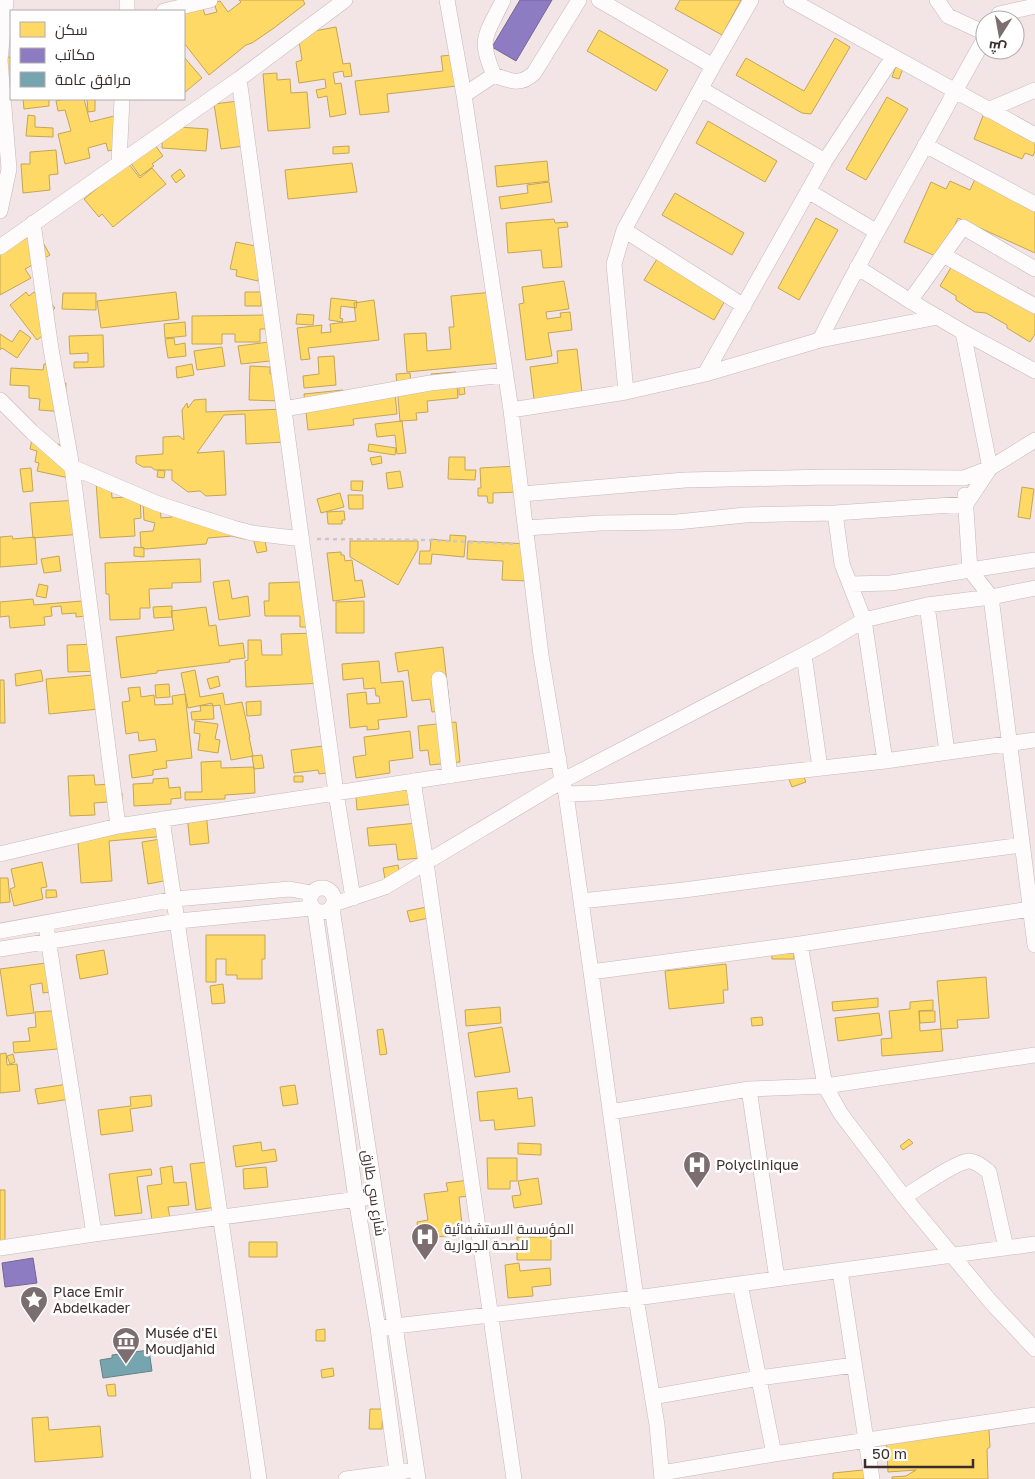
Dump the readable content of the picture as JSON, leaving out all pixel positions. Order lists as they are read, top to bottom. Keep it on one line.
{"streets":{"street":["شارع سي طارق"]},"places":{"hospital":["Polyclinique","المؤسسة الاستشفائية للصحة الجوارية"],"place":["Place Emir Abdelkader"],"museum":["Musée d'El Moudjahid"]},"legend":["سكن","مكاتب","مرافق عامة"],"scale_bar":"50 m","north":"bottom"}
